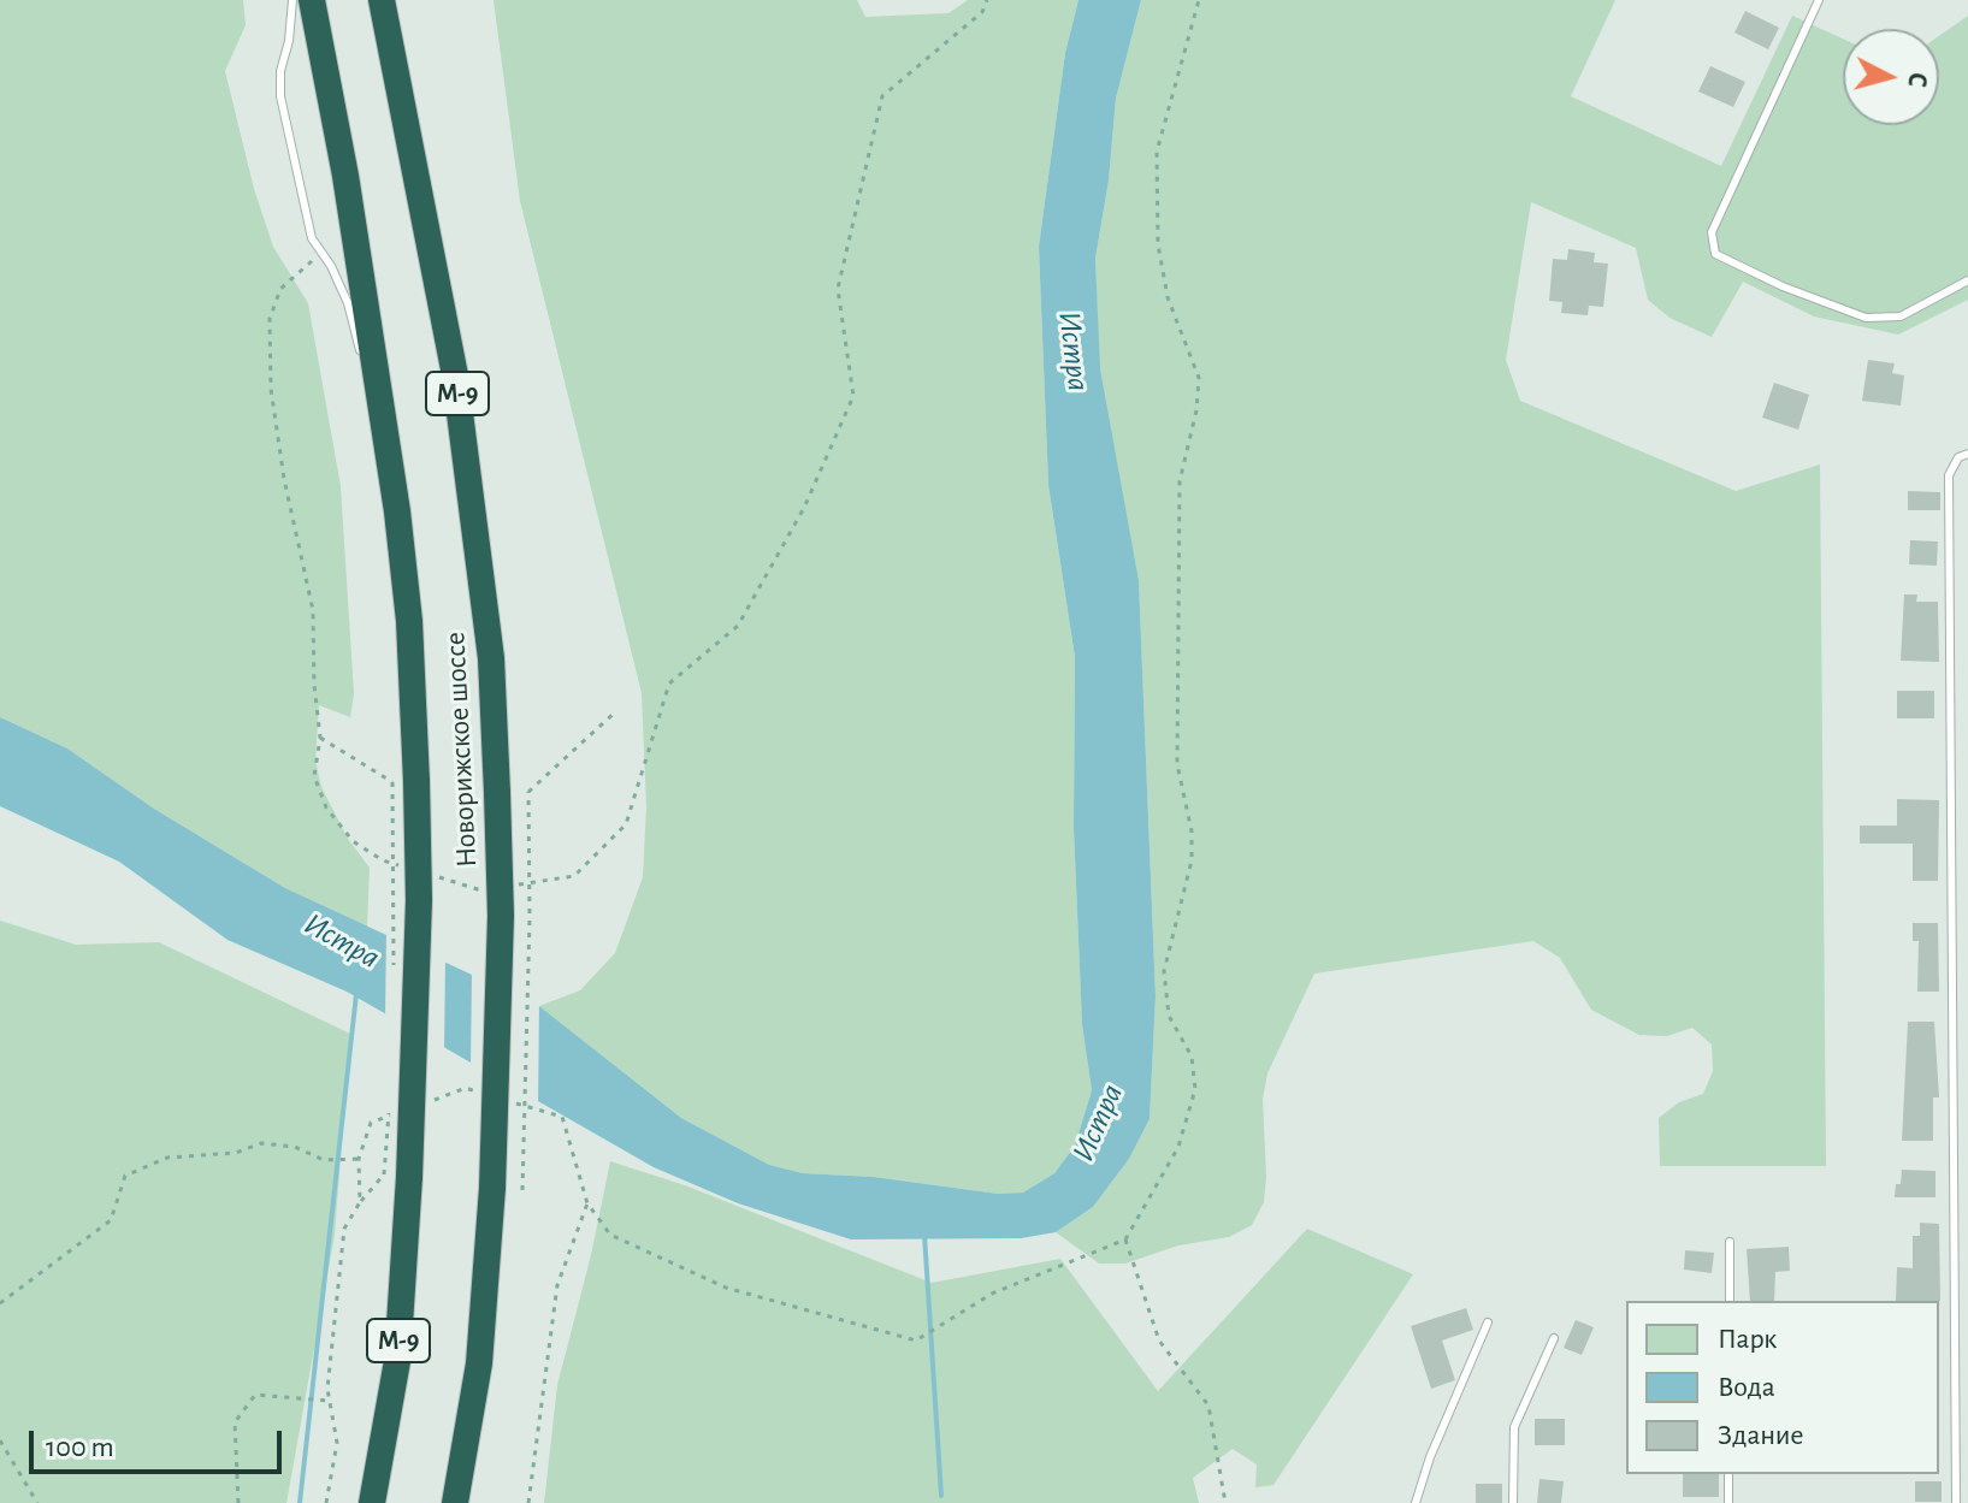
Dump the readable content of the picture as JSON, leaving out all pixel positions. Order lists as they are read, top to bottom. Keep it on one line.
{"streets":{"highway":["М-9","Новорижское шоссе"]},"water":["Истра"],"legend":["Парк","Вода","Здание"],"scale_bar":"100 m","north":"right"}
